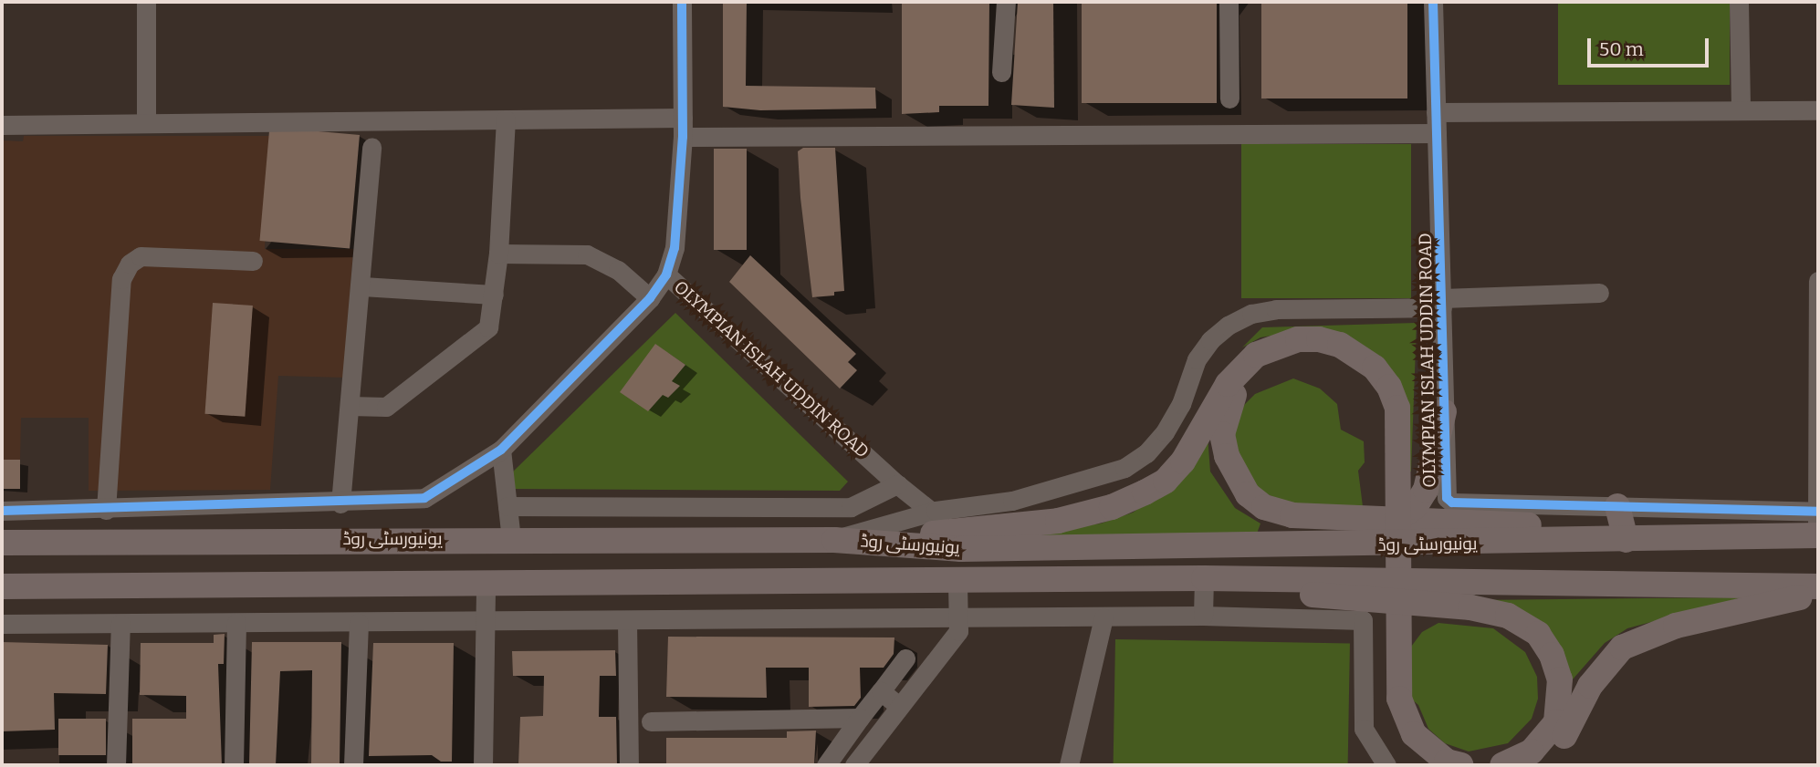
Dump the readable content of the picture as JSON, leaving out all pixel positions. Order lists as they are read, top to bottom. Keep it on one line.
{"streets":{"main road":["یونیورسٹی روڈ"],"street":["OLYMPIAN ISLAH UDDIN ROAD"]},"crossings":[["OLYMPIAN ISLAH UDDIN ROAD","یونیورسٹی روڈ"]],"scale_bar":"50 m"}
